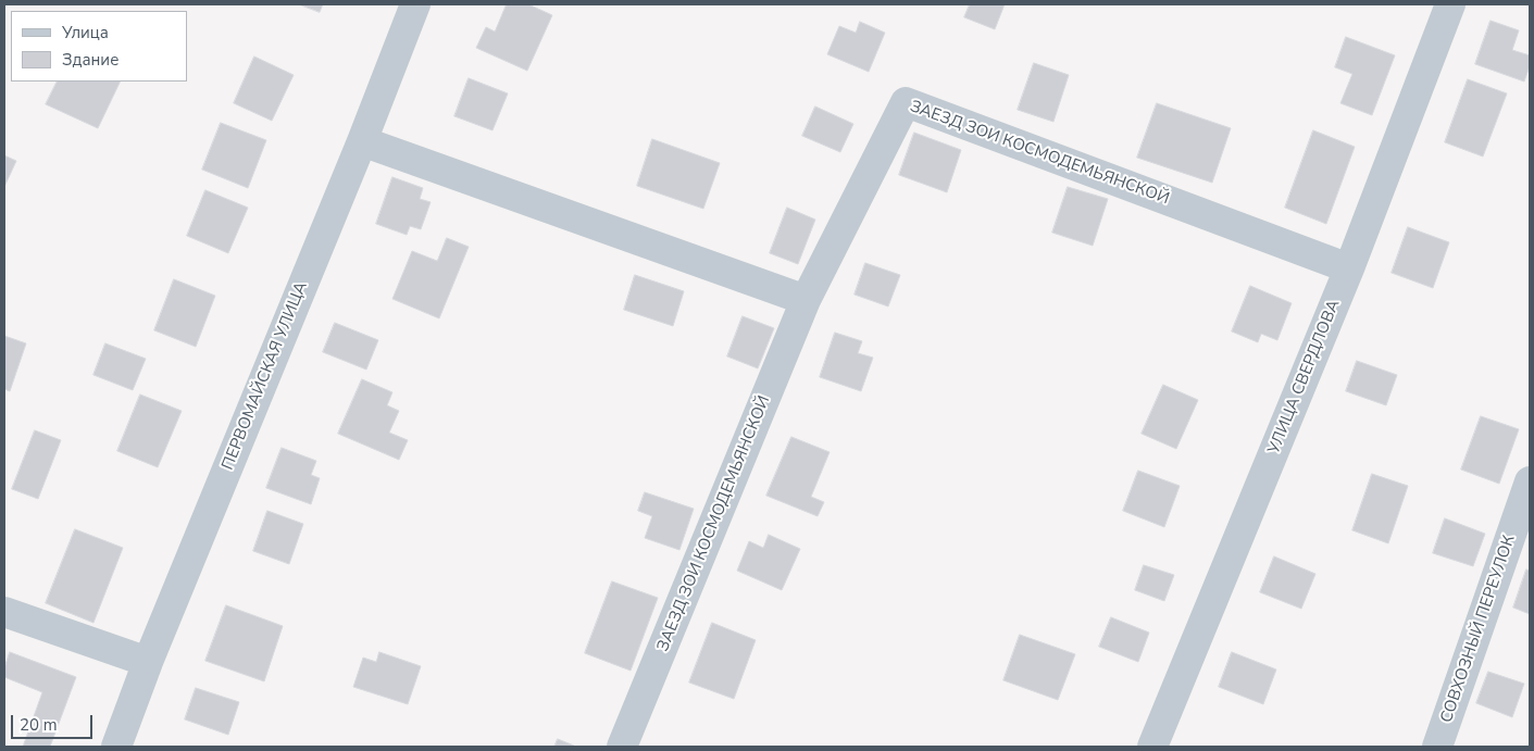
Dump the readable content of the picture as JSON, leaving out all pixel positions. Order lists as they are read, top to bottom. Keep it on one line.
{"streets":{"street":["ЗАЕЗД ЗОИ КОСМОДЕМЬЯНСКОЙ","ПЕРВОМАЙСКАЯ УЛИЦА","УЛИЦА СВЕРДЛОВА","СОВХОЗНЫЙ ПЕРЕУЛОК"]},"crossings":[["ЗАЕЗД ЗОИ КОСМОДЕМЬЯНСКОЙ","УЛИЦА СВЕРДЛОВА"]],"legend":["Улица","Здание"],"scale_bar":"20 m"}
